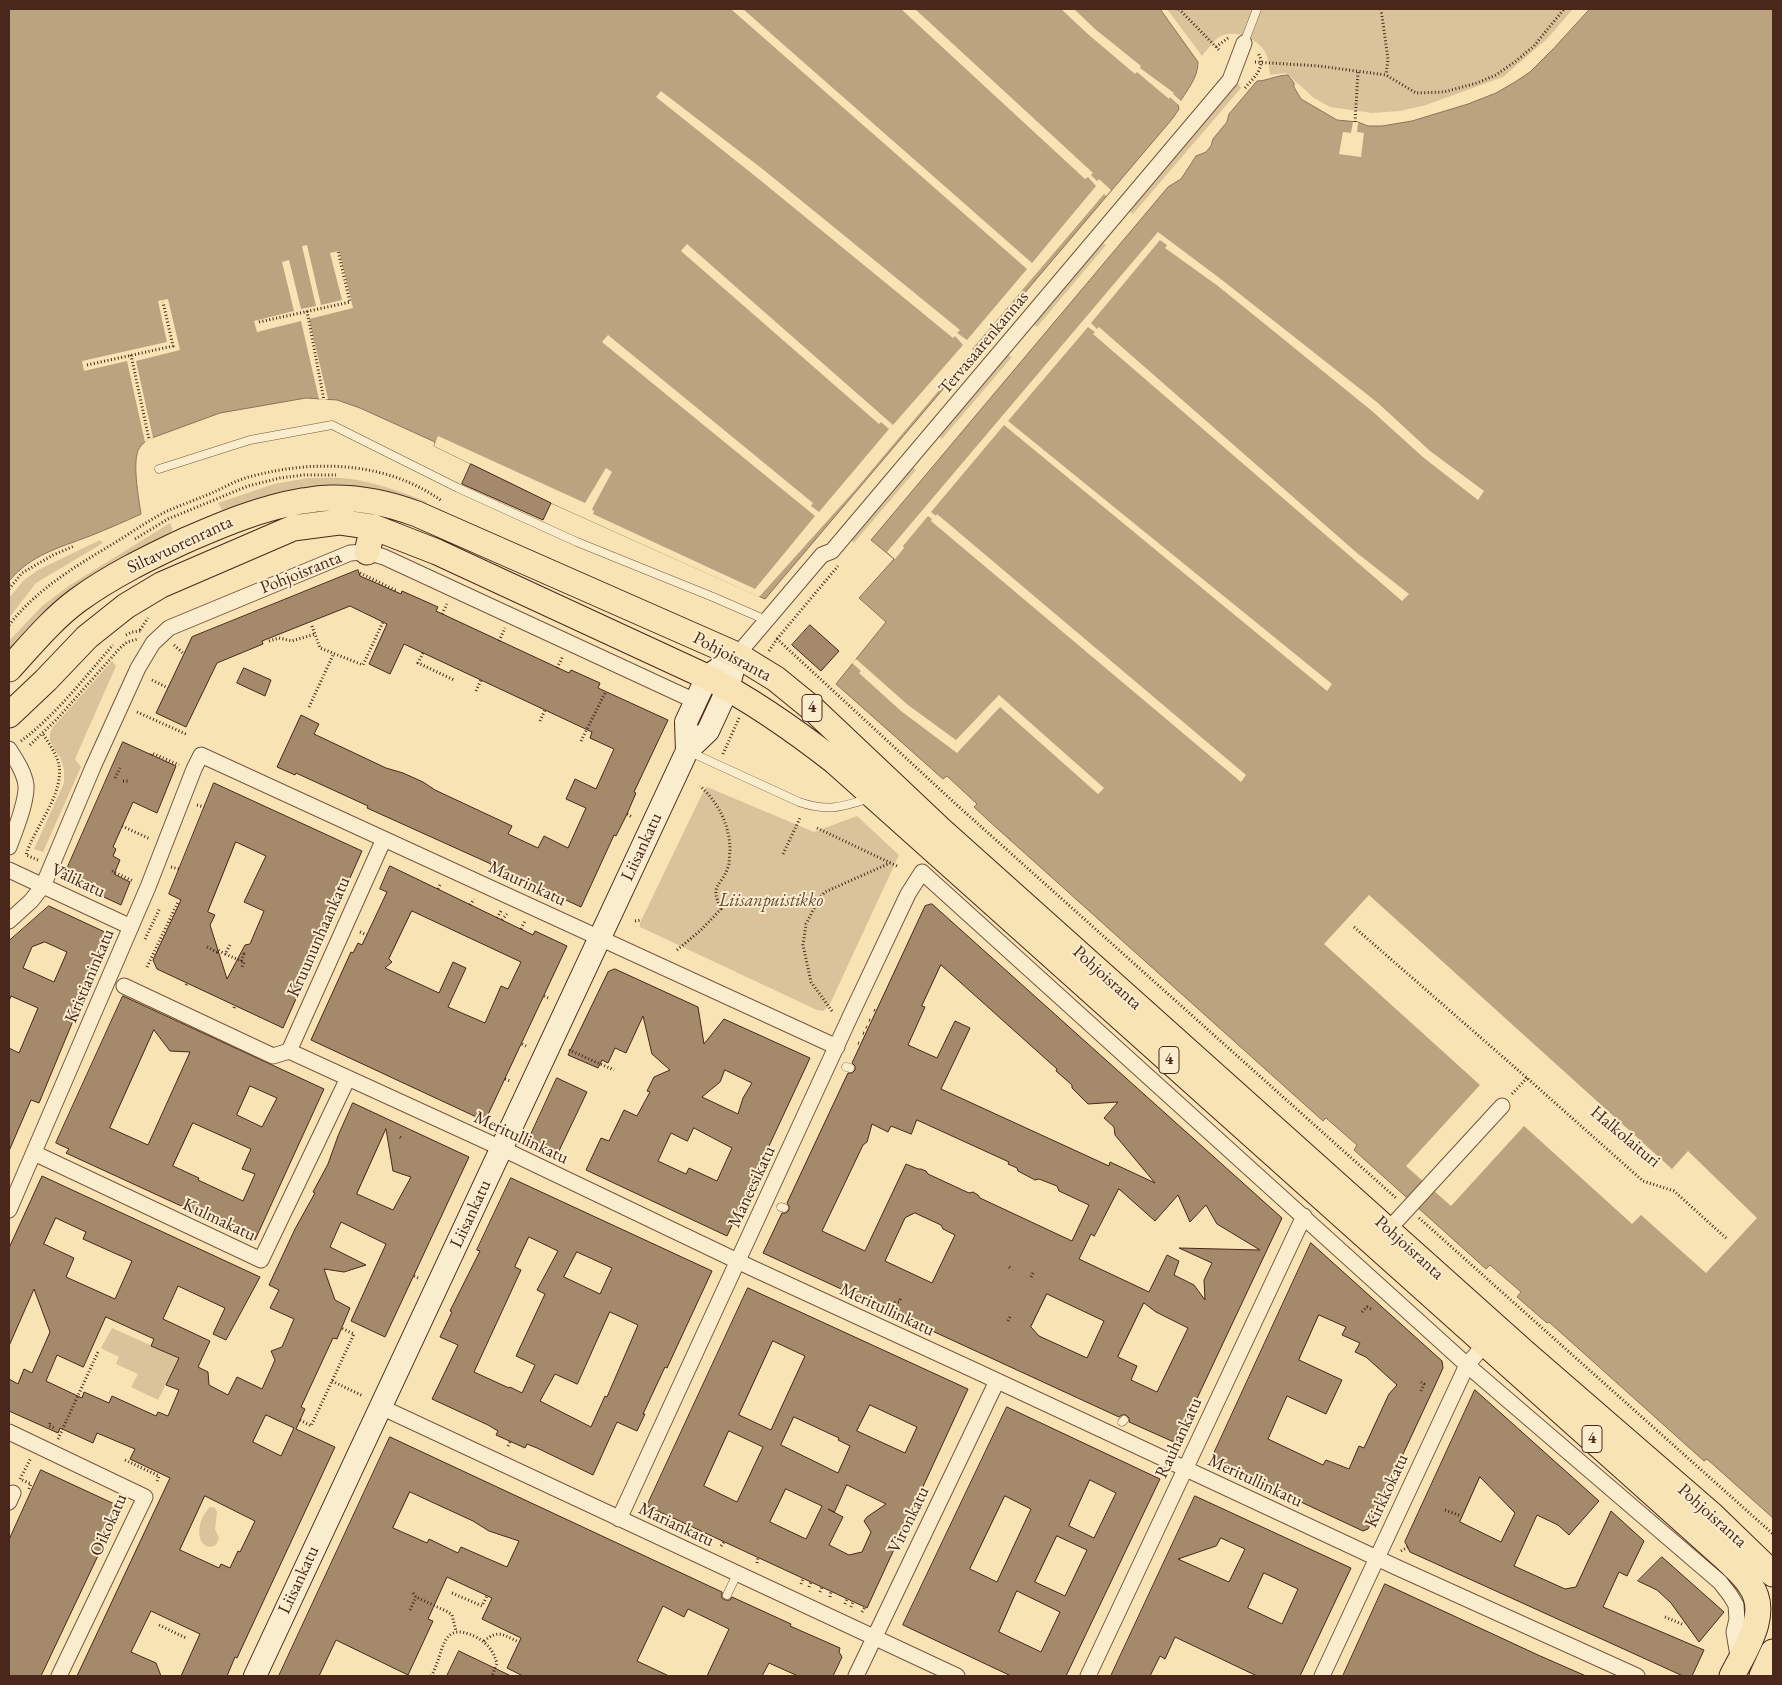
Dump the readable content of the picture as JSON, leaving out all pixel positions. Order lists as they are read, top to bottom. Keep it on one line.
{"streets":{"main road":["Siltavuorenranta","Pohjoisranta","4"],"street":["Tervasaarenkannas","Liisankatu","Välikatu","Maurinkatu","Kruununhaankatu","Kristianinkatu","Meritullinkatu","Maneesikatu","Kulmakatu","Rauhankatu","Kirkkokatu","Vironkatu","Oikokatu","Mariankatu"],"path":["Halkolaituri"]},"crossings":[["Tervasaarenkannas","Pohjoisranta"],["Tervasaarenkannas","Liisankatu"],["Siltavuorenranta","Pohjoisranta"],["Pohjoisranta","4"],["Pohjoisranta","Liisankatu"],["Pohjoisranta","Välikatu"],["Pohjoisranta","Kirkkokatu"],["Liisankatu","Maurinkatu"],["Liisankatu","Meritullinkatu"],["Liisankatu","Mariankatu"],["Välikatu","Kristianinkatu"],["Maurinkatu","Kruununhaankatu"],["Maurinkatu","Kristianinkatu"],["Maurinkatu","Maneesikatu"],["Kruununhaankatu","Meritullinkatu"],["Kristianinkatu","Kulmakatu"],["Meritullinkatu","Maneesikatu"],["Meritullinkatu","Kulmakatu"],["Meritullinkatu","Rauhankatu"],["Meritullinkatu","Kirkkokatu"],["Meritullinkatu","Vironkatu"],["Maneesikatu","Rauhankatu"],["Maneesikatu","Mariankatu"],["Vironkatu","Mariankatu"]],"parks":["Liisanpuistikko"]}
